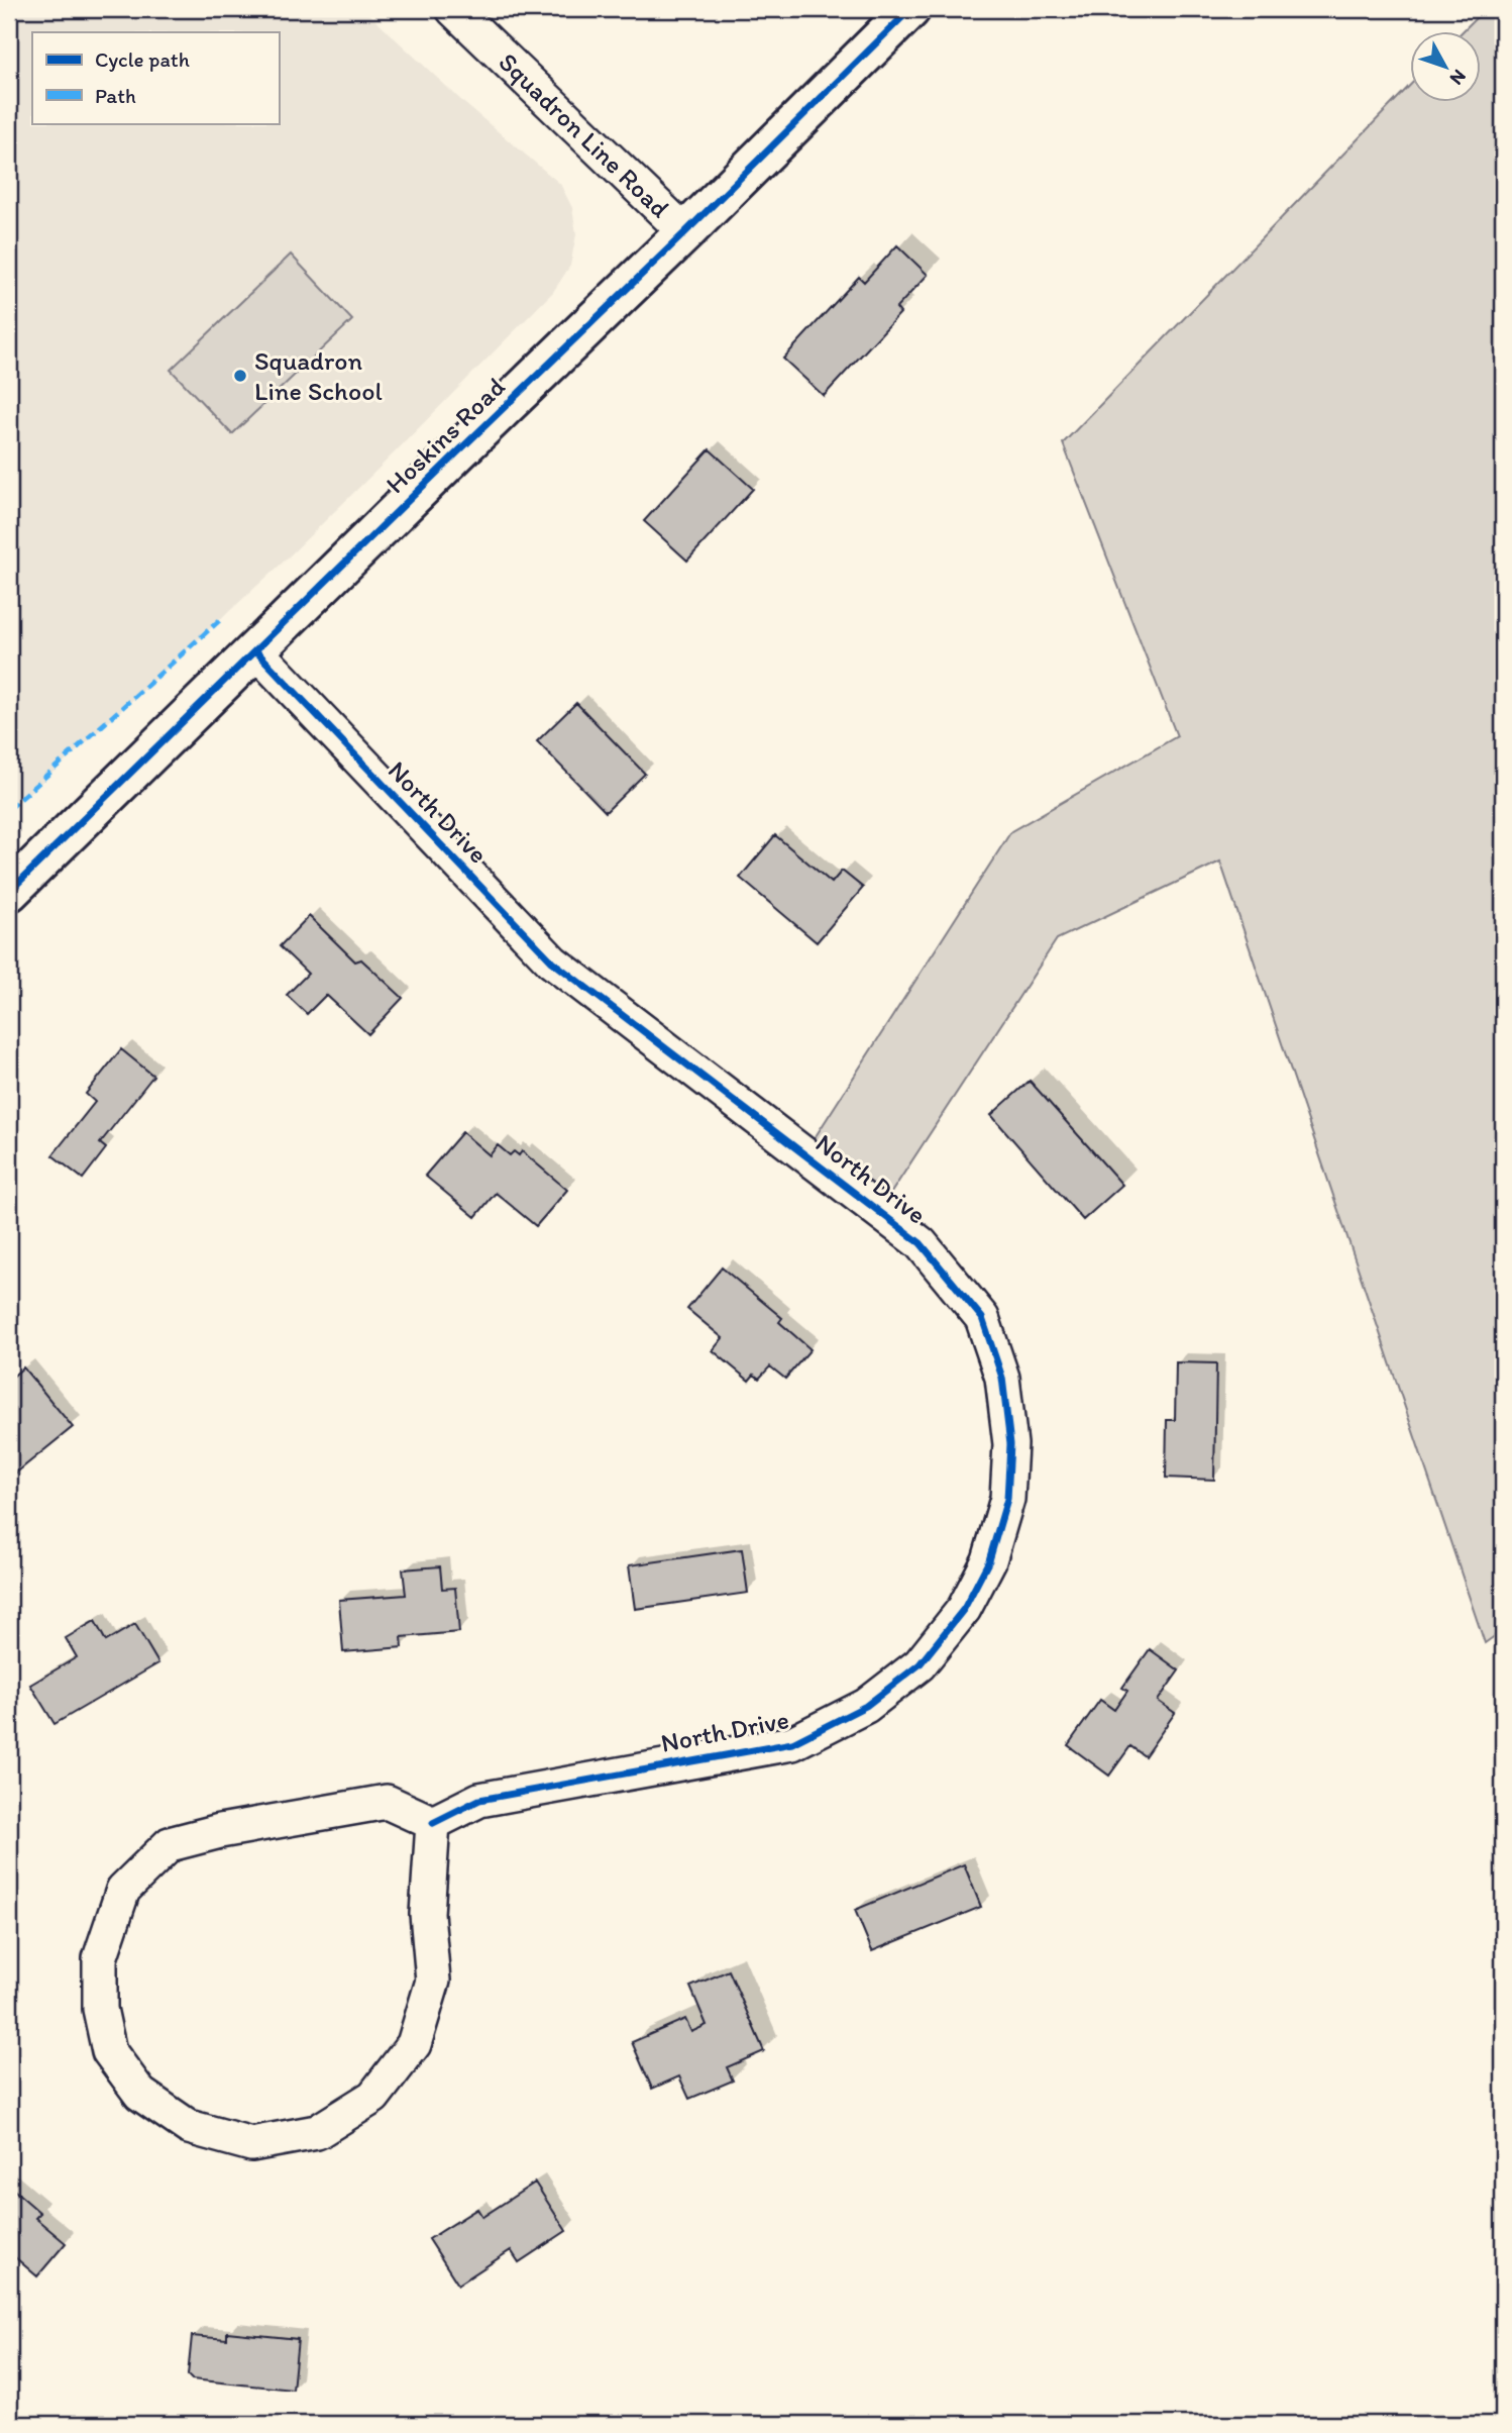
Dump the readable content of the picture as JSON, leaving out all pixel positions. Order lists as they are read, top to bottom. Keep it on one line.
{"streets":{"street":["Squadron Line Road","Hoskins Road","North Drive"]},"crossings":[["Squadron Line Road","Hoskins Road"],["Hoskins Road","North Drive"]],"places":["Squadron Line School"],"legend":["Cycle path","Path"],"north":"bottom right"}
